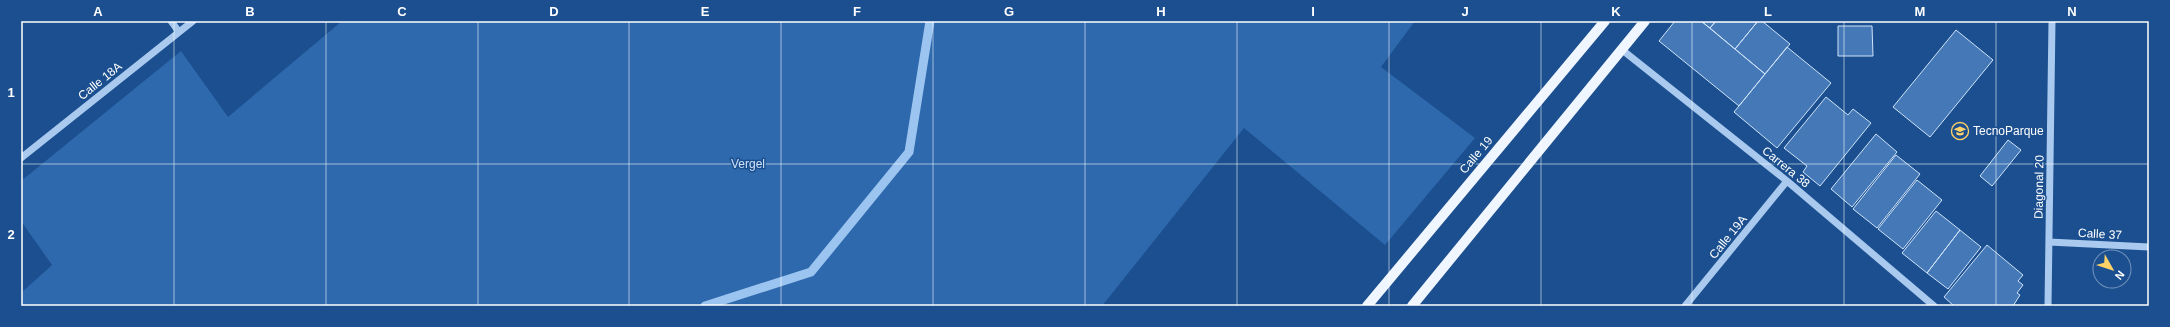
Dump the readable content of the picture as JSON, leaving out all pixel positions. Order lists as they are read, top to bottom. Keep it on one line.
{"streets":{"main road":["Calle 19"],"street":["Calle 18A","Carrera 38","Diagonal 20","Calle 37","Calle 19A"]},"crossings":[["Carrera 38","Calle 19A"],["Diagonal 20","Calle 37"]],"parks":["Vergel"],"places":{"school or university":["TecnoParque"]},"north":"bottom right","grid":{"columns":["A","B","C","D","E","F","G","H","I","J","K","L","M","N"],"rows":["1","2"]}}
